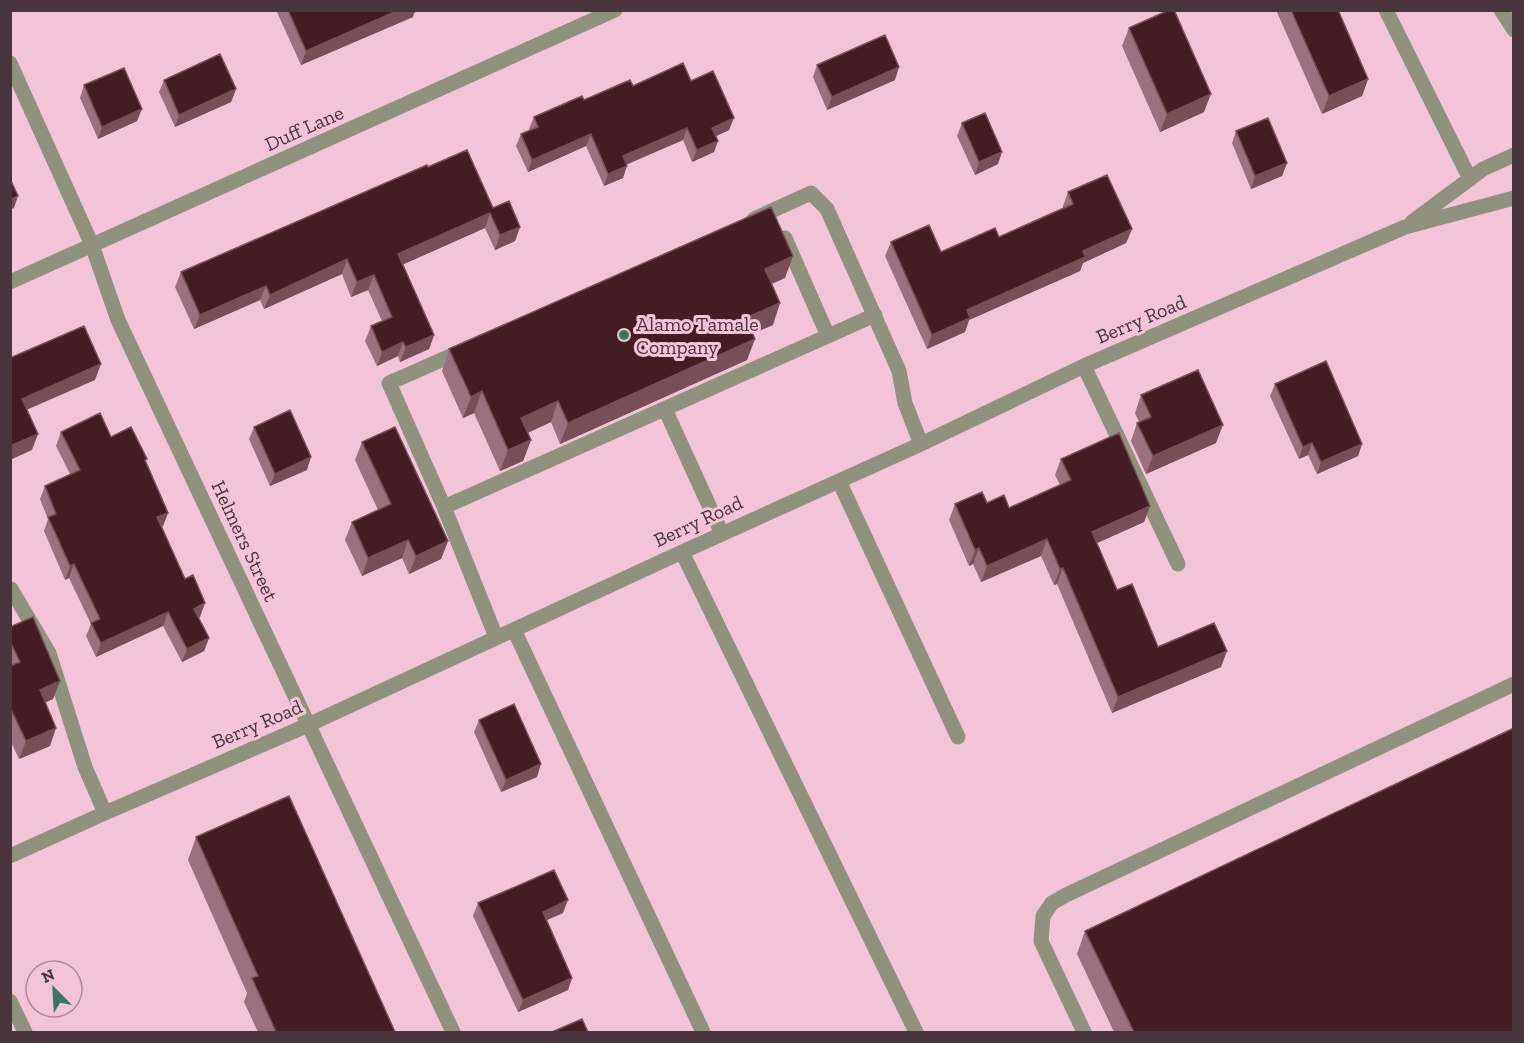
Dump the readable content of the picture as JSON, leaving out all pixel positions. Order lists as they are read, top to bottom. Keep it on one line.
{"streets":{"street":["Duff Lane","Berry Road","Helmers Street"]},"crossings":[["Duff Lane","Helmers Street"],["Berry Road","Helmers Street"]],"places":["Alamo Tamale Company"],"north":"top left"}
